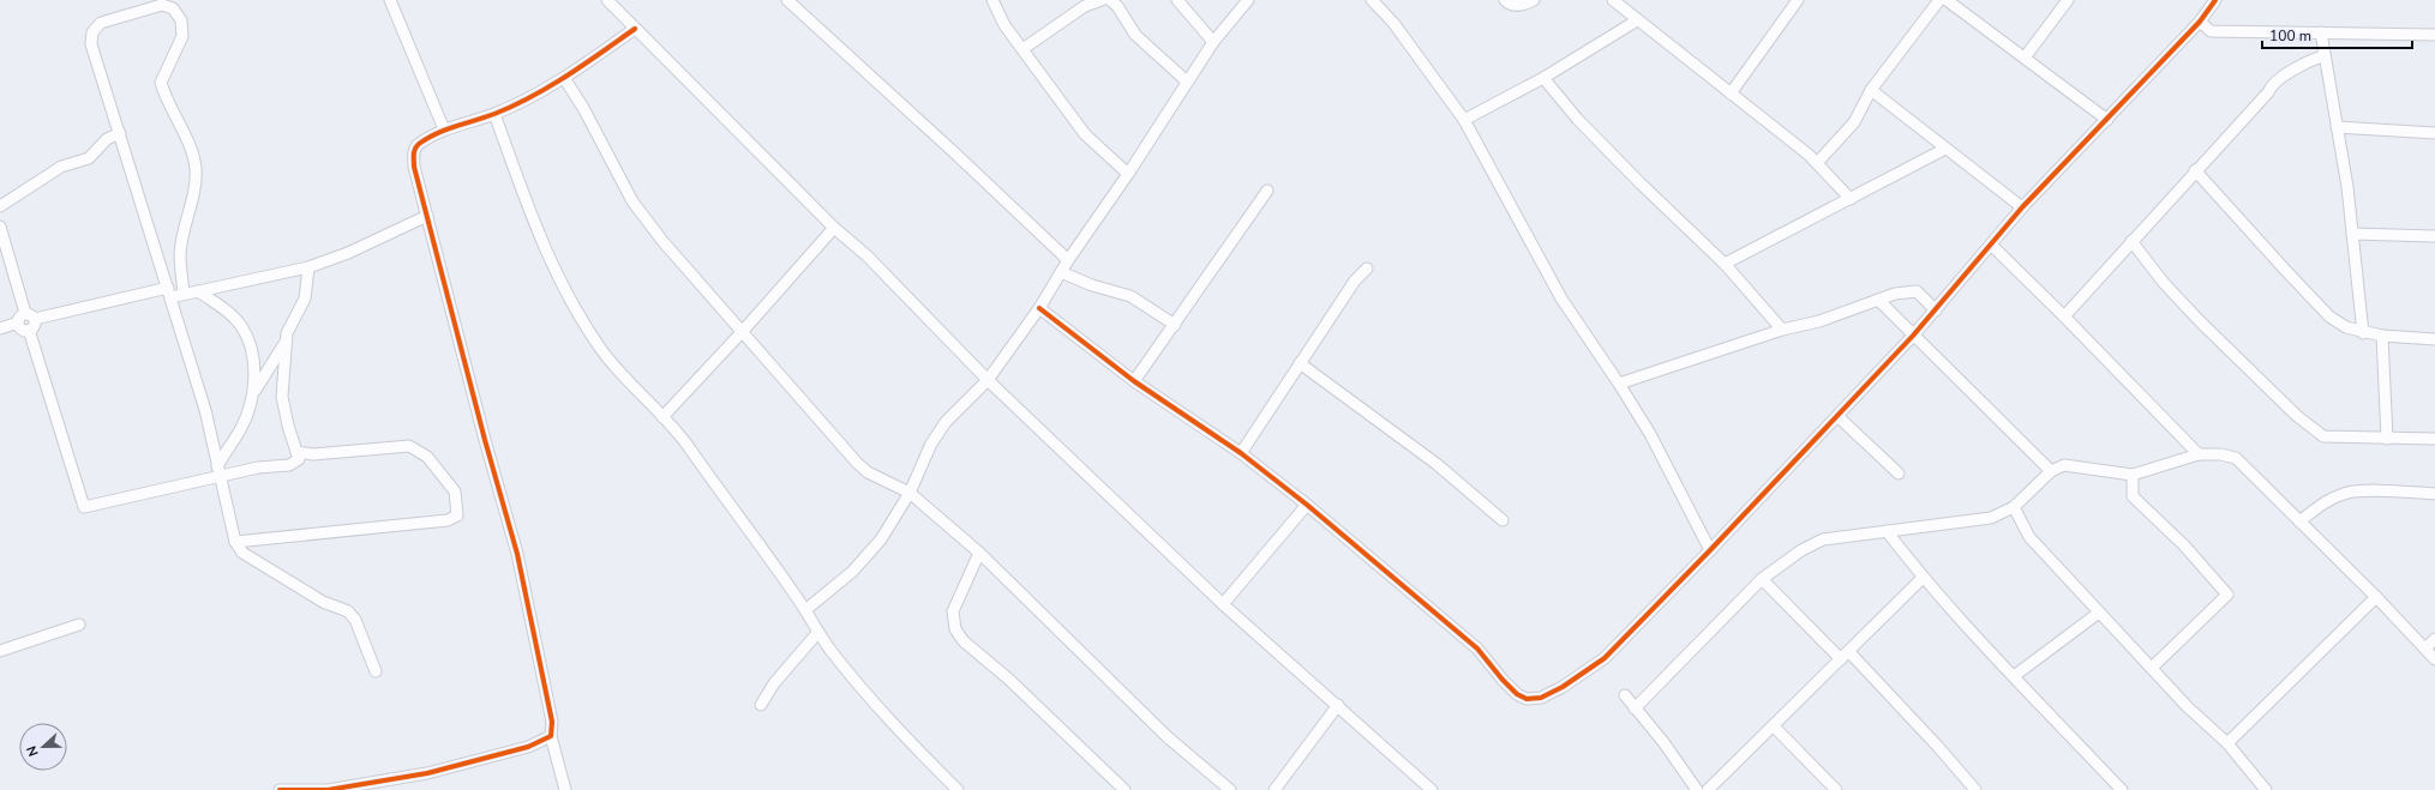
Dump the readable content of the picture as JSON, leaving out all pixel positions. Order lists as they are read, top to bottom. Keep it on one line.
{"scale_bar":"100 m","north":"left"}
